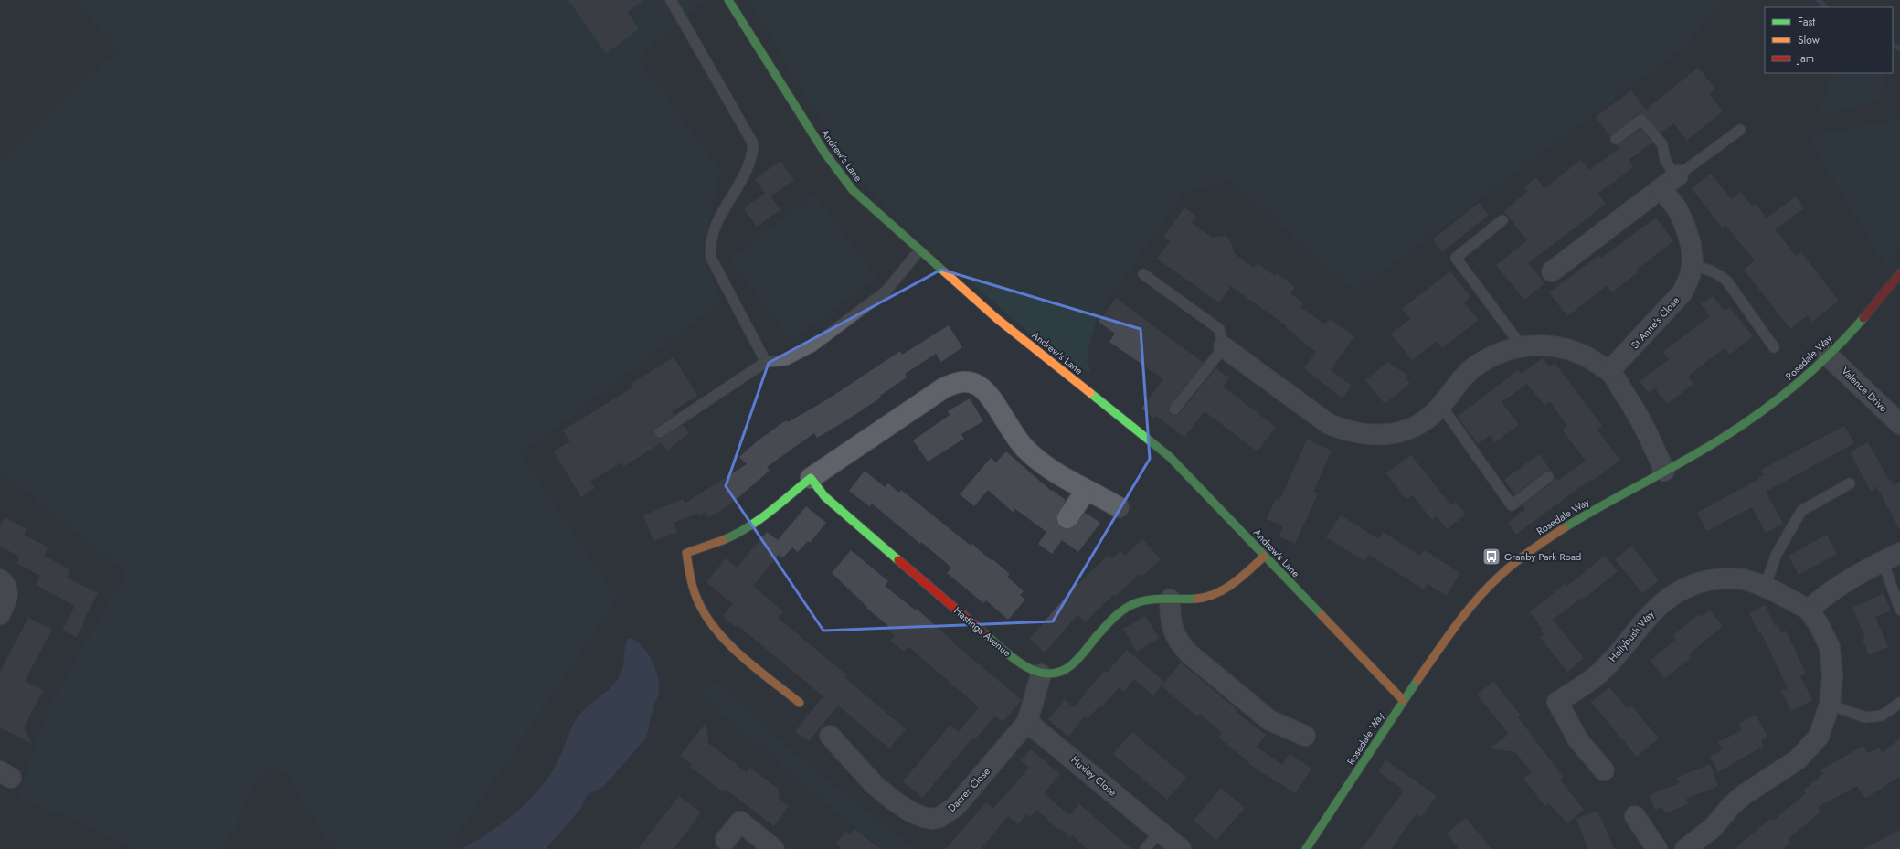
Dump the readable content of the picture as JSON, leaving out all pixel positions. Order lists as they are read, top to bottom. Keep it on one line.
{"streets":{"street":["Andrew's Lane","St Anne's Close","Rosedale Way","Valence Drive","Hastings Avenue","Hollybush Way","Huxley Close","Dacres Close"]},"crossings":[["Andrew's Lane","Rosedale Way"],["Rosedale Way","Valence Drive"],["Hastings Avenue","Dacres Close"],["Huxley Close","Dacres Close"]],"places":{"bus stop":["Granby Park Road"]},"legend":["Fast","Slow","Jam"]}
